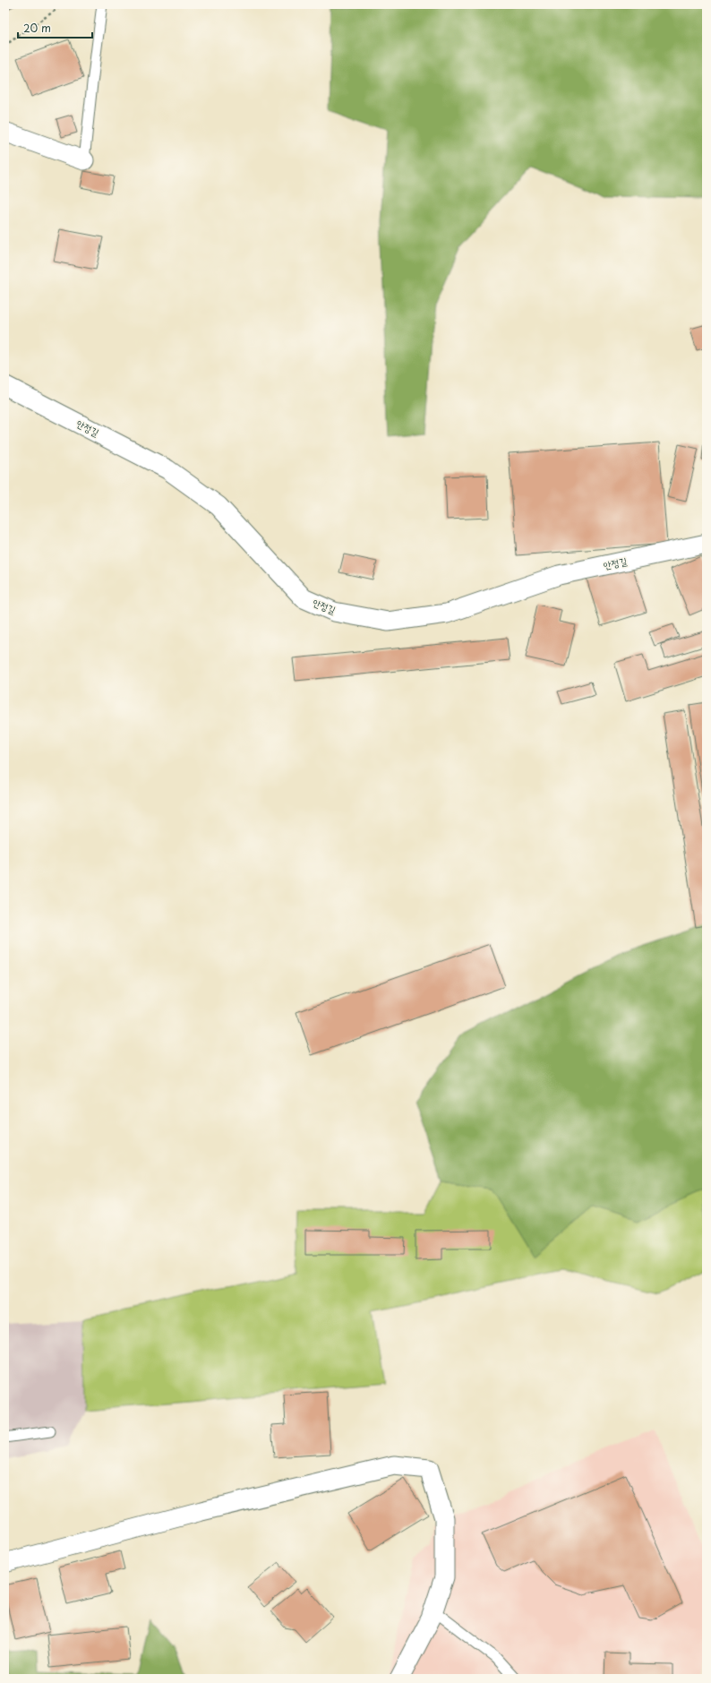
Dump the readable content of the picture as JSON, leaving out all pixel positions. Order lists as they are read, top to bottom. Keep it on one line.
{"streets":{"street":["안정길"]},"scale_bar":"20 m"}
